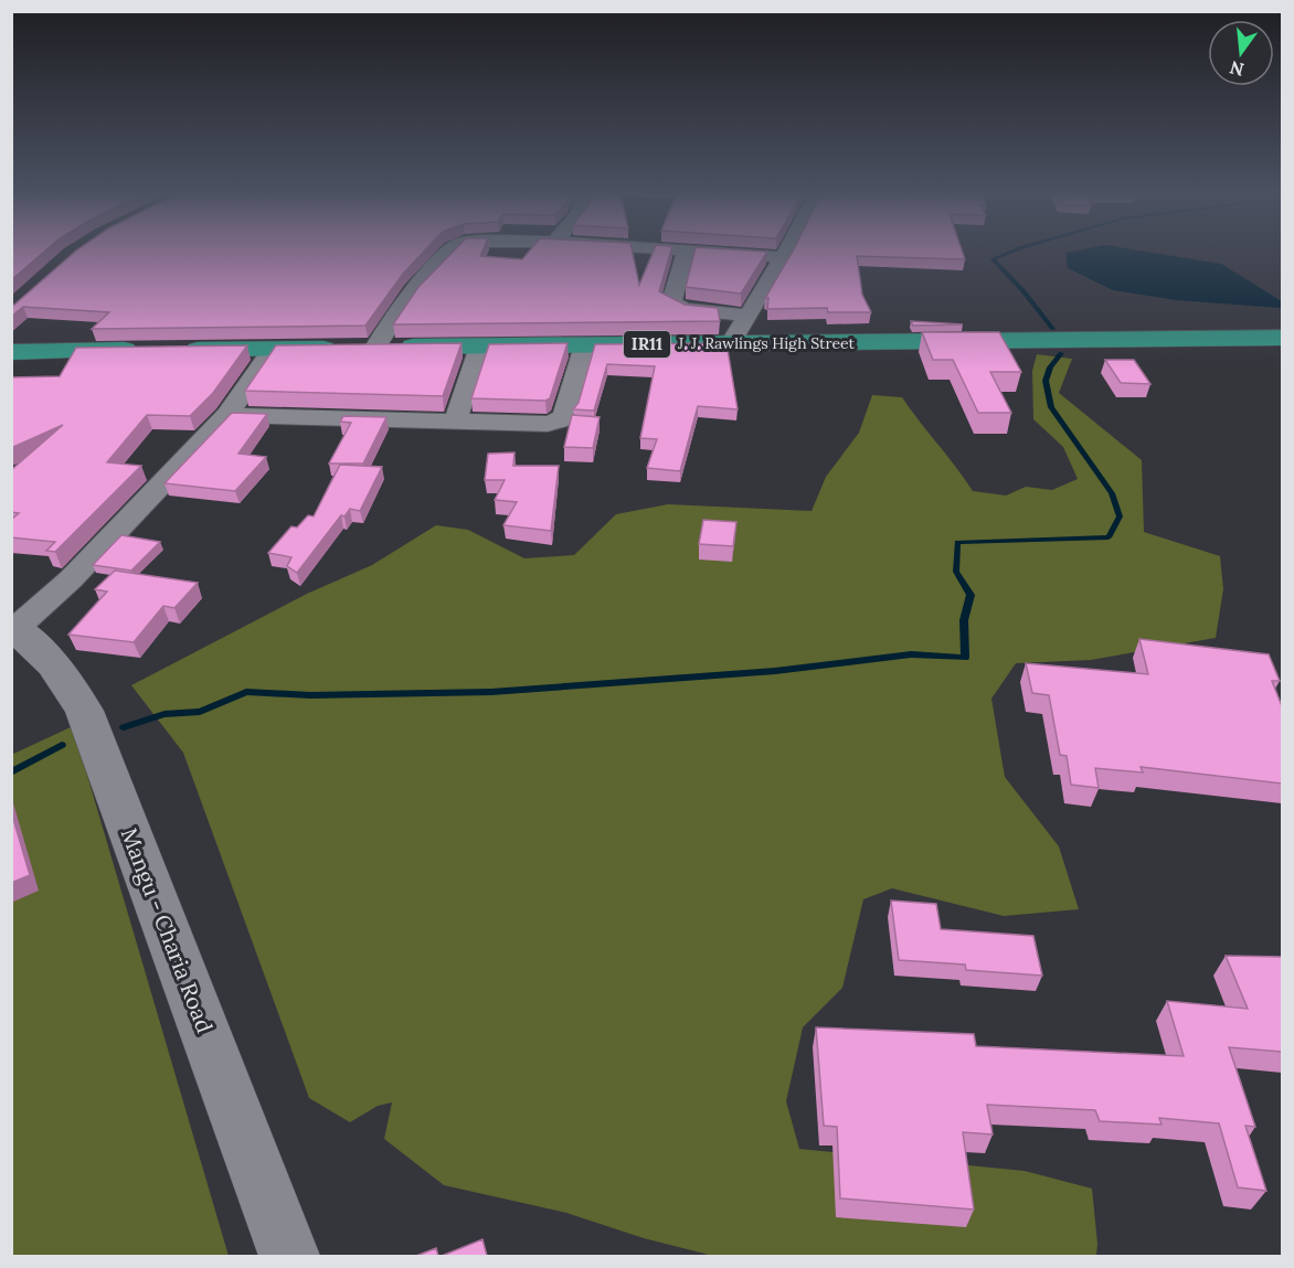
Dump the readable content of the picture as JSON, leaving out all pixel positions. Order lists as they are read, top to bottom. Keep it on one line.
{"streets":{"main road":["J. J. Rawlings High Street","IR11"],"street":["Mangu - Charia Road"]},"north":"bottom"}
